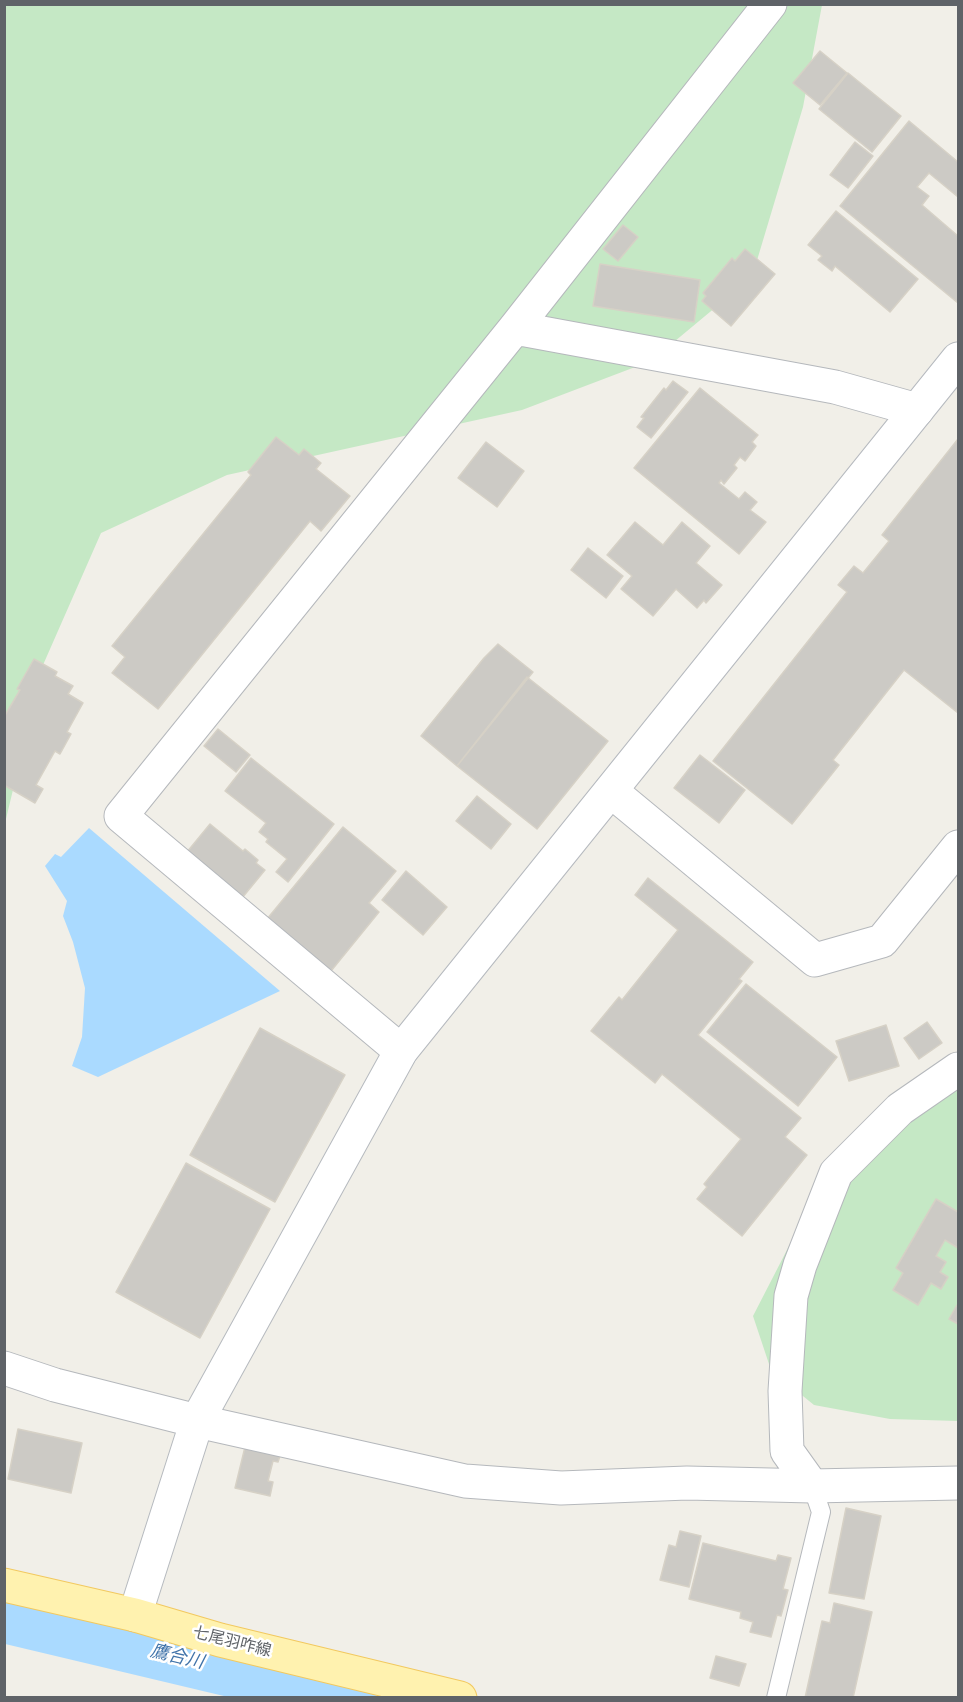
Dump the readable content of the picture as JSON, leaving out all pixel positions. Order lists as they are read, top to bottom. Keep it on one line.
{"streets":{"main road":["七尾羽咋線"]},"water":["鷹合川"]}
